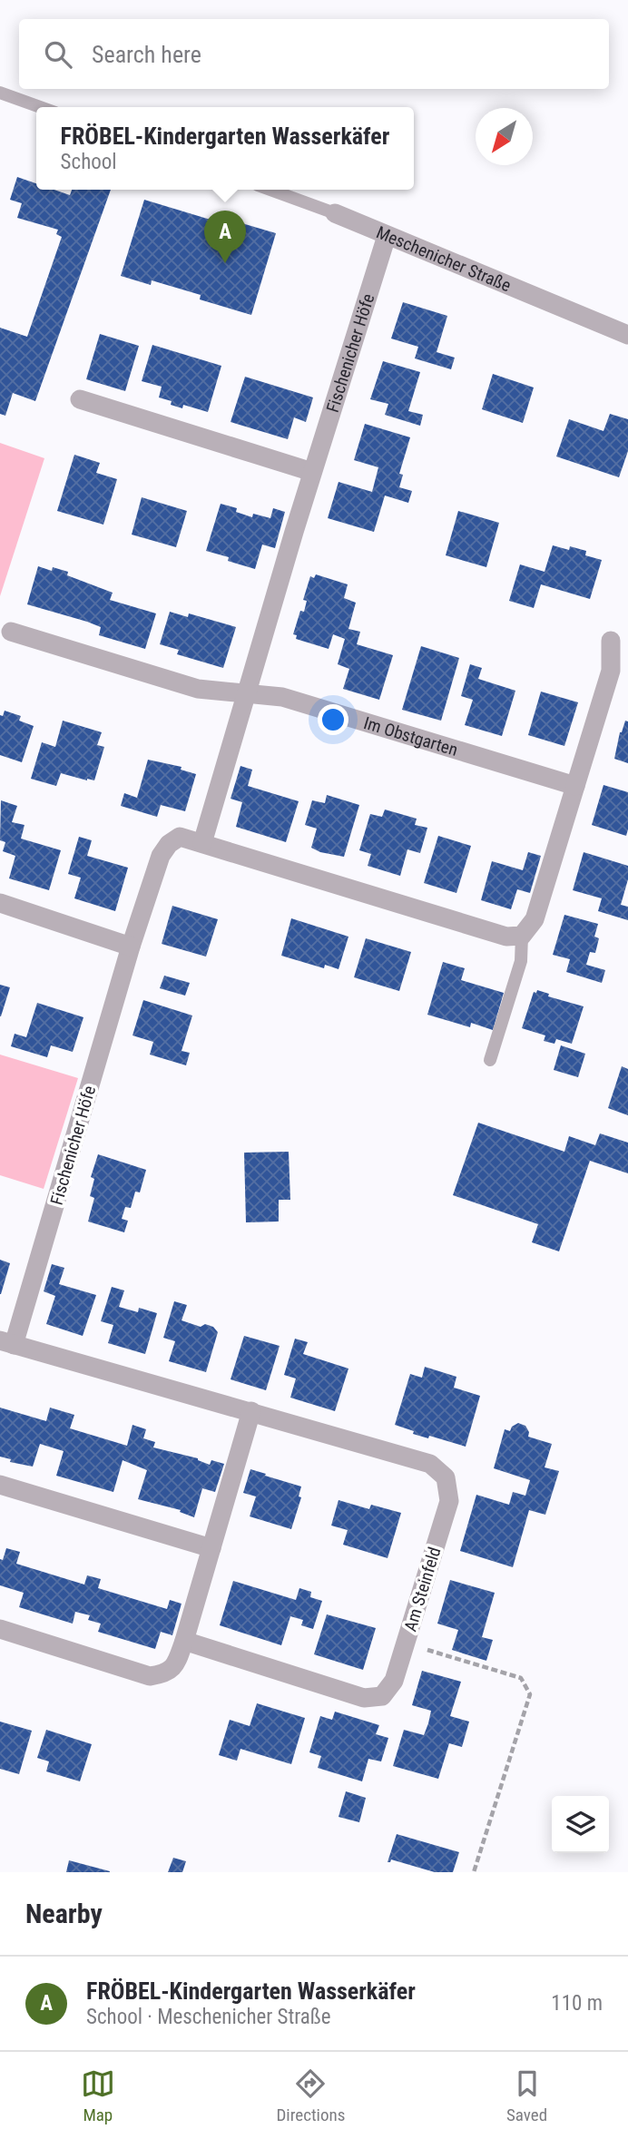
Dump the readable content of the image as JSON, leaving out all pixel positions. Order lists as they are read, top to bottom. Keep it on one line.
{"streets":{"street":["Meschenicher Straße","Fischenicher Höfe","Im Obstgarten","Am Steinfeld"]},"crossings":[["Meschenicher Straße","Fischenicher Höfe"],["Fischenicher Höfe","Im Obstgarten"],["Fischenicher Höfe","Am Steinfeld"]],"north":"bottom left","page":{"search":"Search here","popup":["FRÖBEL-Kindergarten Wasserkäfer","School"],"pins":"A","heading":"Nearby","list":[{"mark":"A","name":"FRÖBEL-Kindergarten Wasserkäfer","note":"School · Meschenicher Straße","value":"110 m"}],"nav":["Map","Directions","Saved"]}}
